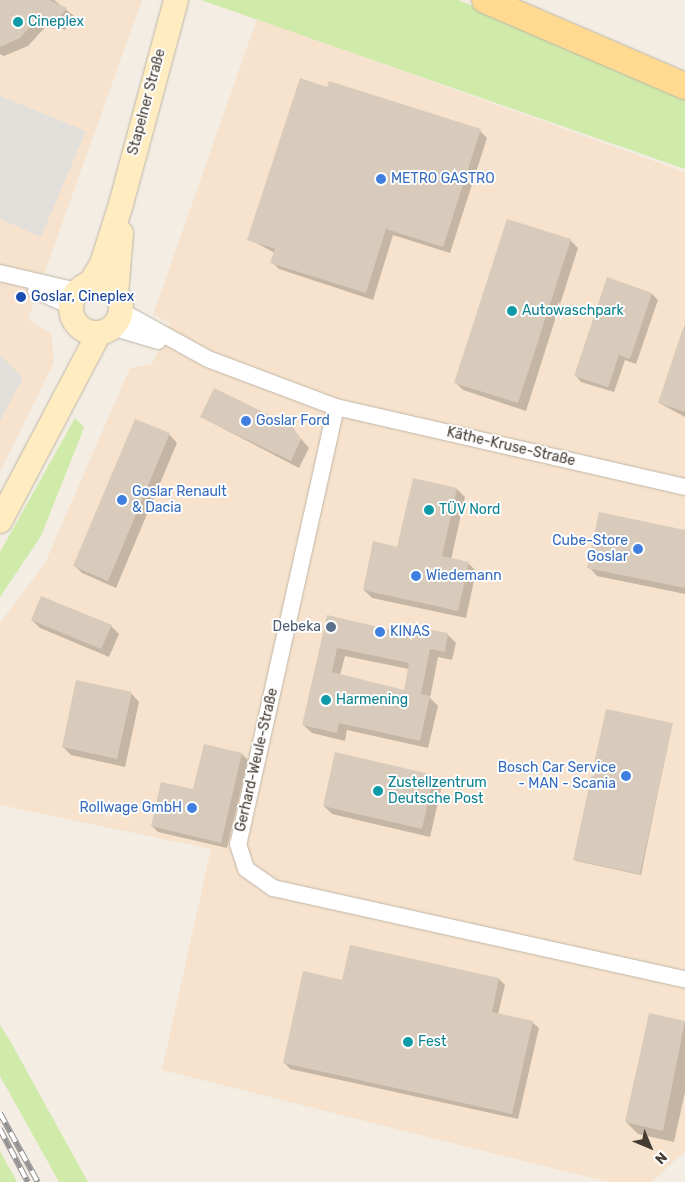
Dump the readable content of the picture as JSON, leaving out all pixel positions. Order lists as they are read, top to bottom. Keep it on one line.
{"streets":{"street":["Stapelner Straße","Käthe-Kruse-Straße","Gerhard-Weule-Straße"]},"crossings":[["Käthe-Kruse-Straße","Gerhard-Weule-Straße"]],"places":["Cineplex","METRO GASTRO","Goslar, Cineplex","Autowaschpark","Goslar Ford","Goslar Renault & Dacia","TÜV Nord","Cube-Store Goslar","Wiedemann","Debeka","KINAS","Harmening","Bosch Car Service - MAN - Scania","Zustellzentrum Deutsche Post","Rollwage GmbH","Fest"],"north":"bottom right"}
